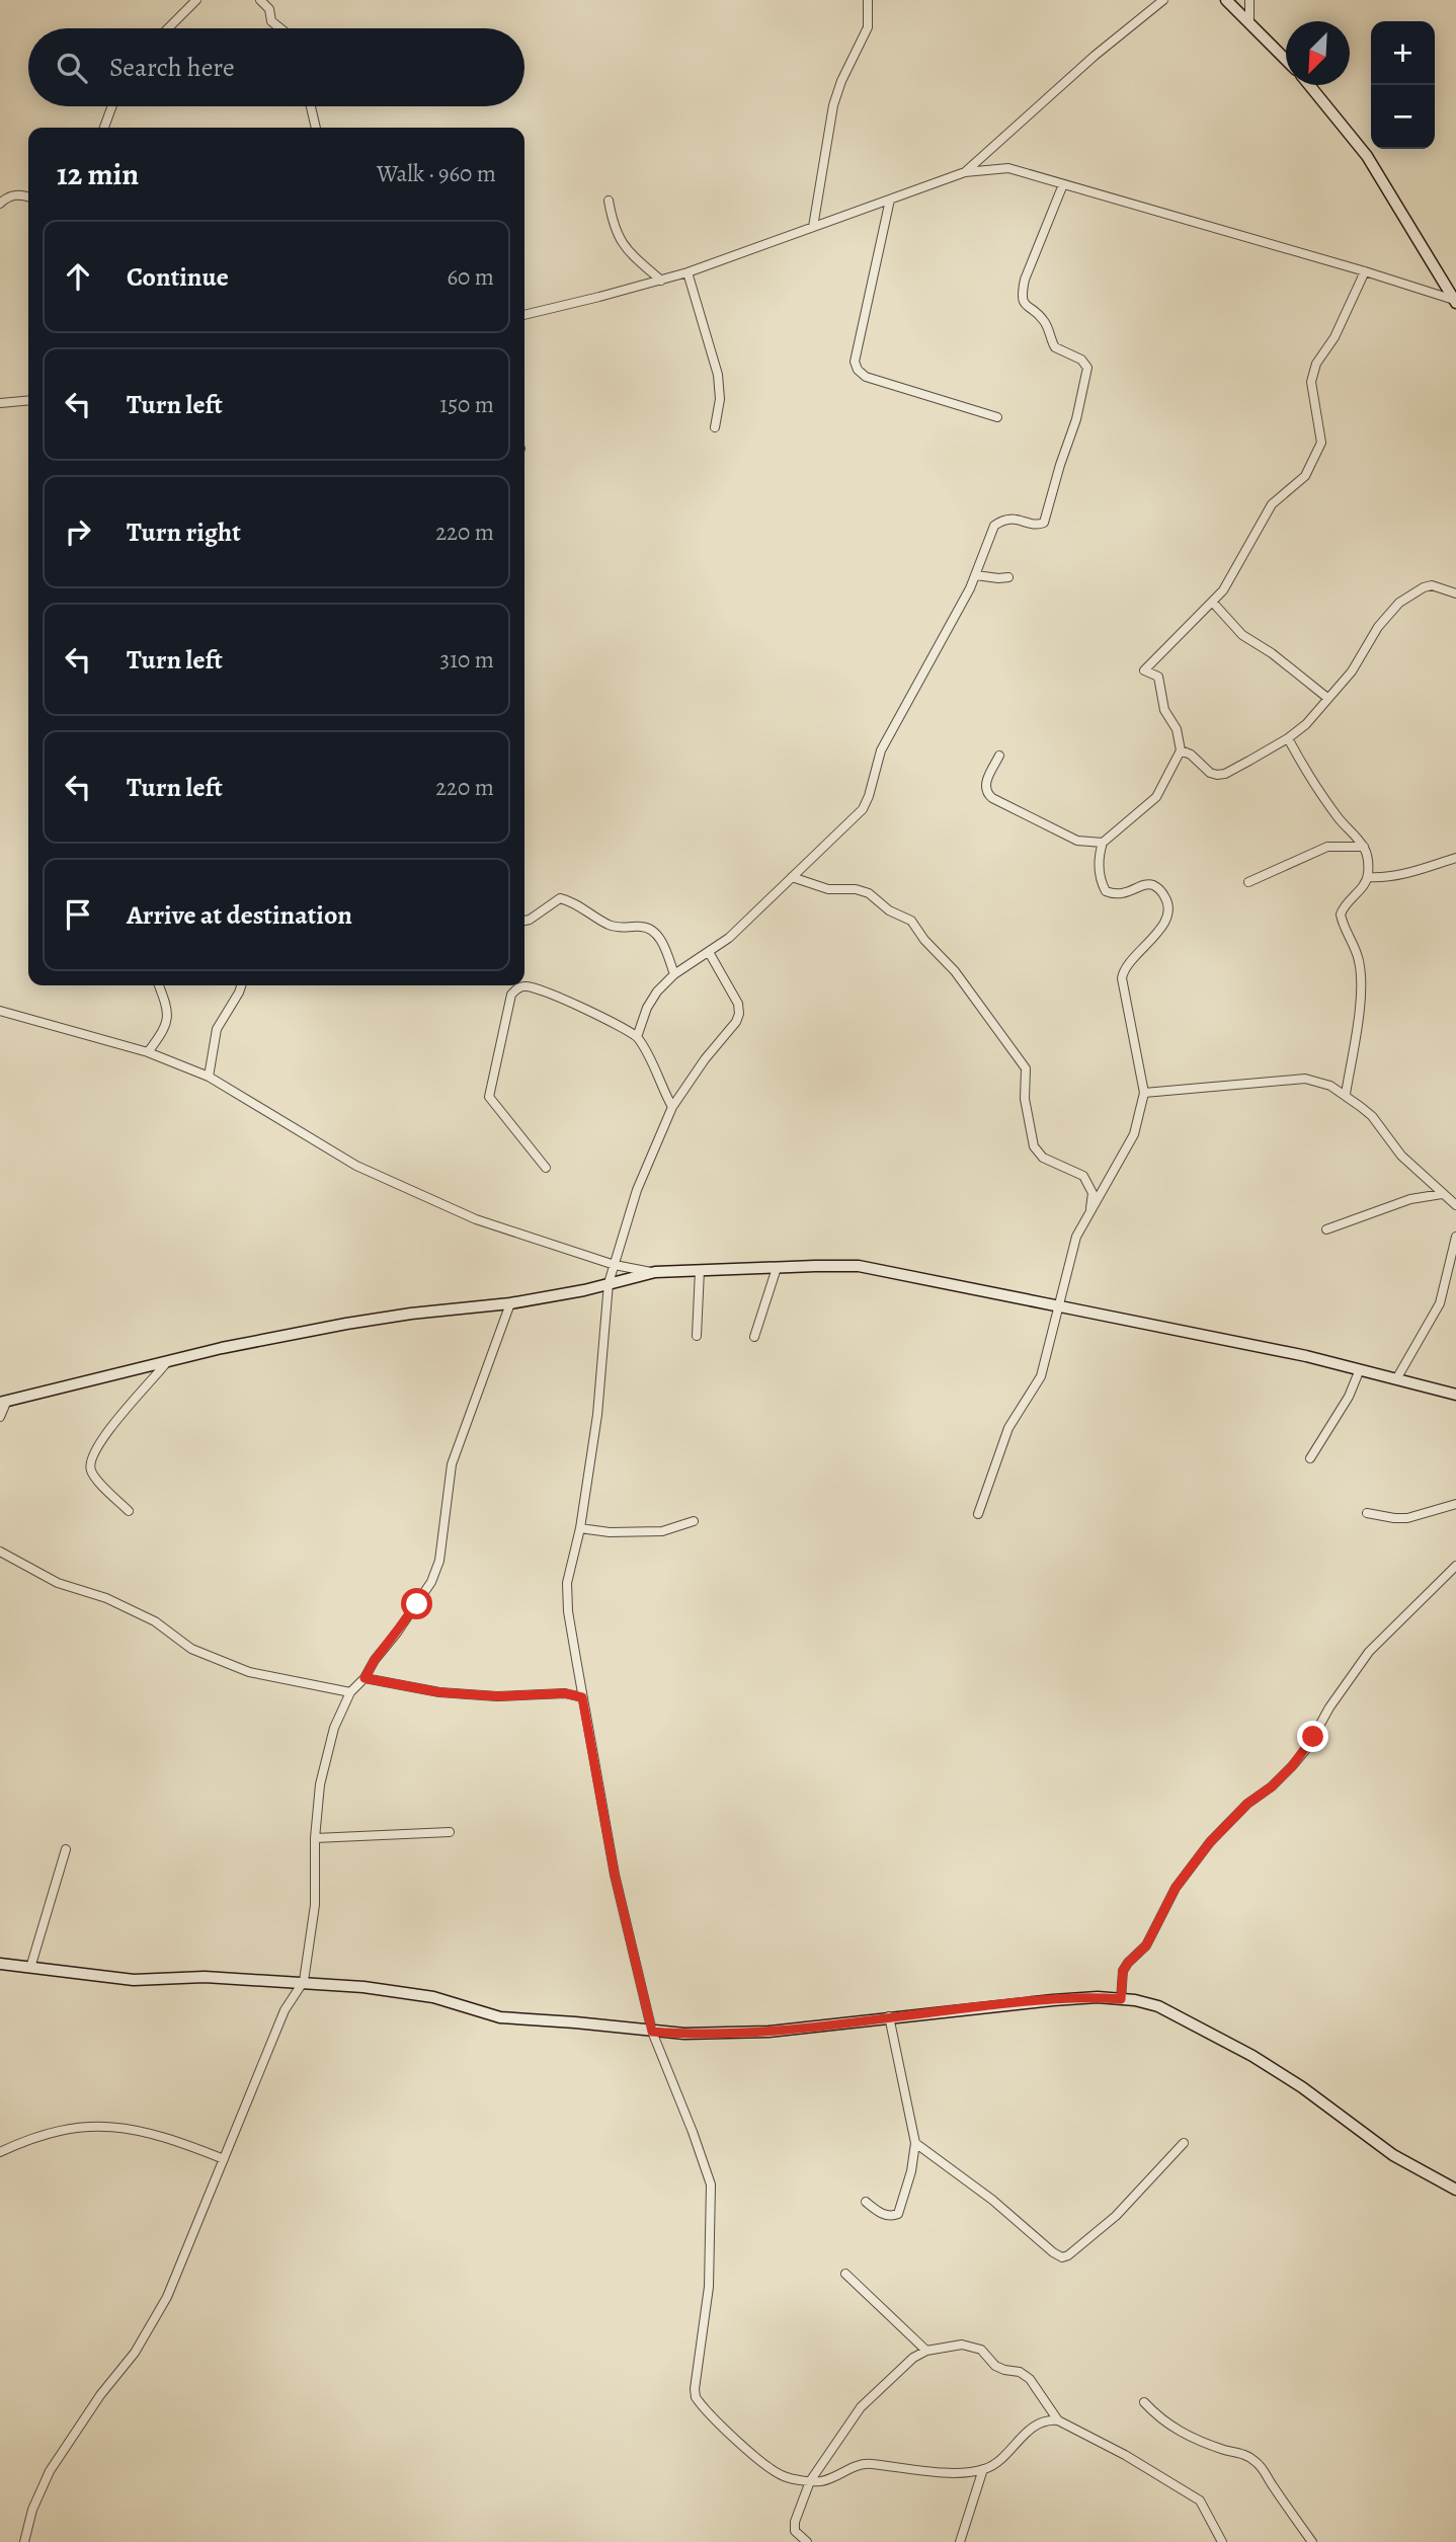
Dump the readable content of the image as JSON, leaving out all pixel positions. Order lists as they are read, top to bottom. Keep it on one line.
{"north":"bottom left","page":{"map_buttons":["+","−"],"search":"Search here","heading":["12 min","Walk · 960 m"],"list":[["Continue","60 m"],["Turn left","150 m"],["Turn right","220 m"],["Turn left","310 m"],["Turn left","220 m"],"Arrive at destination"]}}
